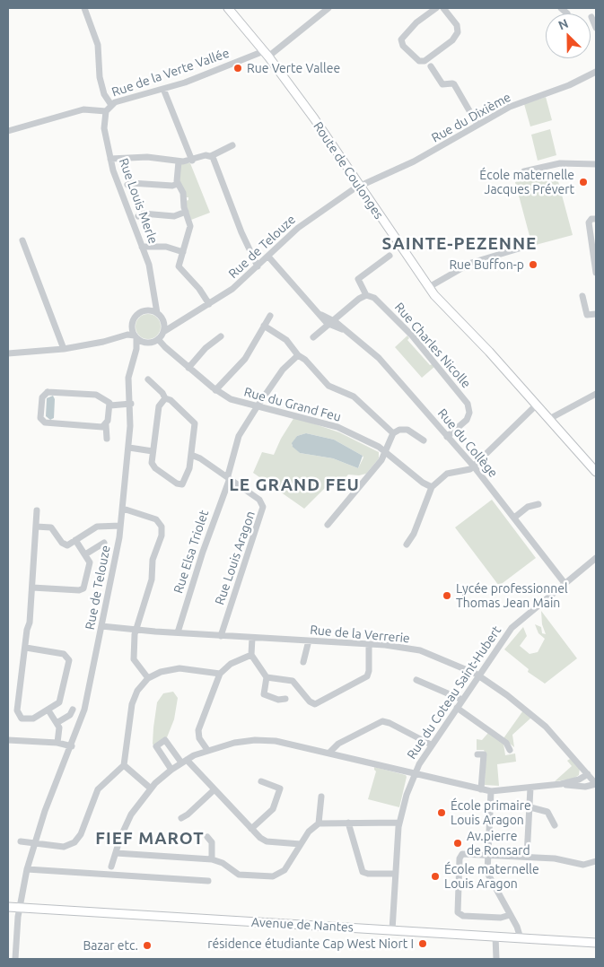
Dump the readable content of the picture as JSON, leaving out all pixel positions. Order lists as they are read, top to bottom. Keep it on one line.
{"streets":{"main road":["Route de Coulonges","Avenue de Nantes"],"street":["Rue de la Verte Vallée","Rue du Dixième","Rue Louis Merle","Rue de Telouze","Rue Charles Nicolle","Rue du Grand Feu","Rue du Collège","Rue Elsa Triolet","Rue Louis Aragon","Rue de la Verrerie","Rue du Coteau Saint-Hubert"]},"crossings":[["Rue de la Verte Vallée","Route de Coulonges"],["Rue de la Verte Vallée","Rue Louis Merle"],["Rue du Dixième","Route de Coulonges"],["Rue du Dixième","Rue de Telouze"],["Route de Coulonges","Rue de Telouze"],["Rue Louis Merle","Rue de Telouze"],["Rue Louis Merle","Rue du Grand Feu"],["Rue de Telouze","Rue du Grand Feu"],["Rue de Telouze","Rue du Collège"],["Rue de Telouze","Rue de la Verrerie"],["Rue de Telouze","Avenue de Nantes"],["Rue Charles Nicolle","Rue du Collège"],["Rue du Grand Feu","Rue Elsa Triolet"],["Rue du Collège","Rue du Coteau Saint-Hubert"],["Rue Elsa Triolet","Rue Louis Aragon"],["Rue Elsa Triolet","Rue de la Verrerie"],["Rue Louis Aragon","Rue de la Verrerie"],["Rue de la Verrerie","Rue du Coteau Saint-Hubert"],["Rue du Coteau Saint-Hubert","Avenue de Nantes"]],"districts":["SAINTE-PEZENNE","LE GRAND FEU","FIEF MAROT"],"places":["Rue Verte Vallee","École maternelle Jacques Prévert","Rue Buffon-p","Lycée professionnel Thomas Jean Main","École primaire Louis Aragon","Av.pierre de Ronsard","École maternelle Louis Aragon","résidence étudiante Cap West Niort I","Bazar etc."],"north":"top left"}
